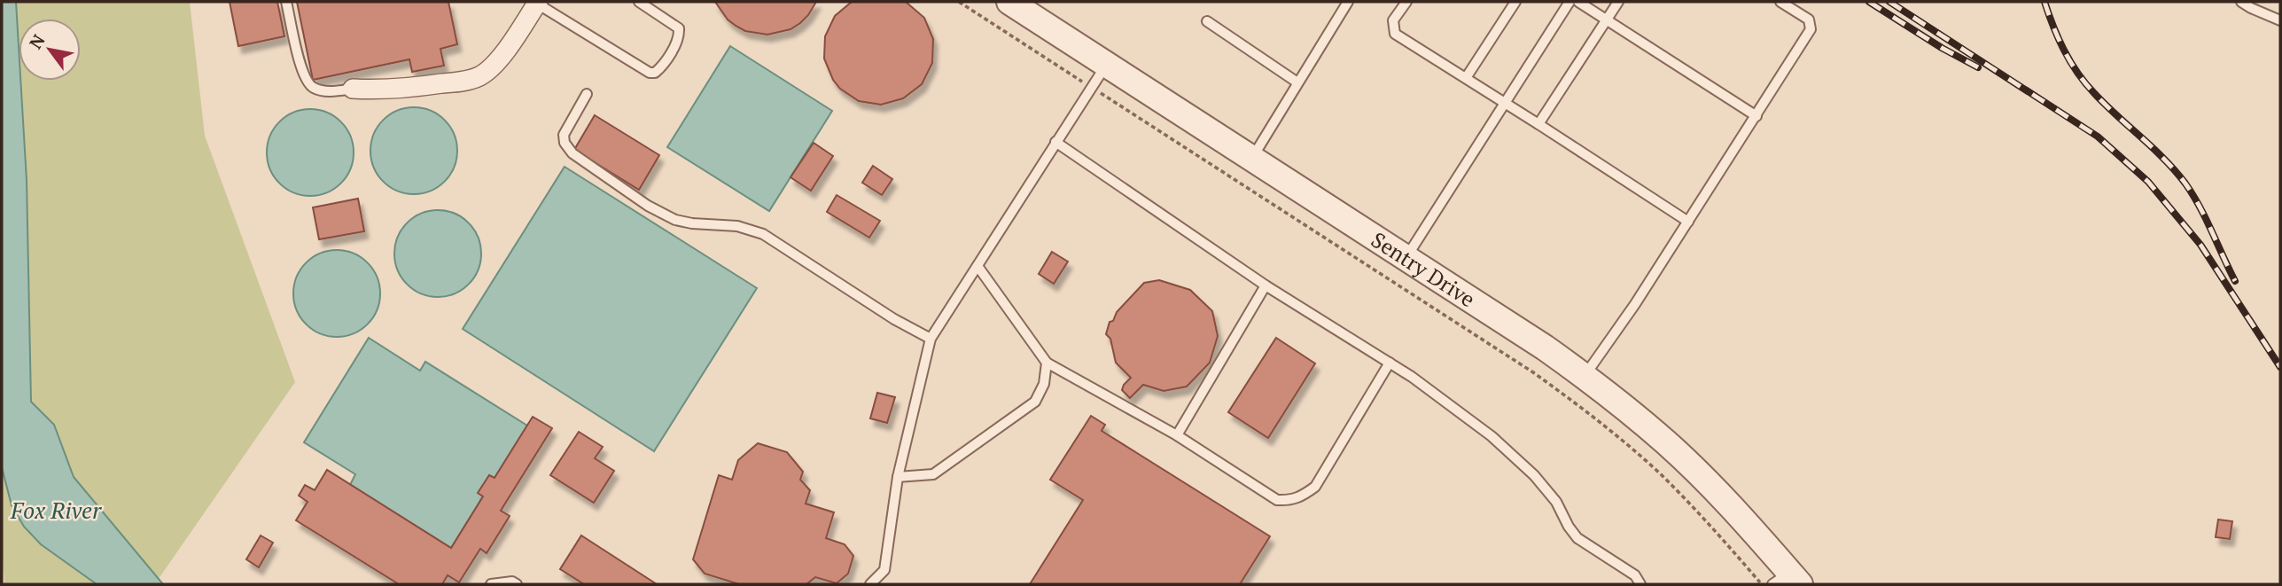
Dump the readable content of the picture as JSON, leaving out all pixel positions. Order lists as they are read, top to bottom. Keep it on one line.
{"streets":{"street":["Sentry Drive"]},"water":["Fox River"],"north":"top left"}
